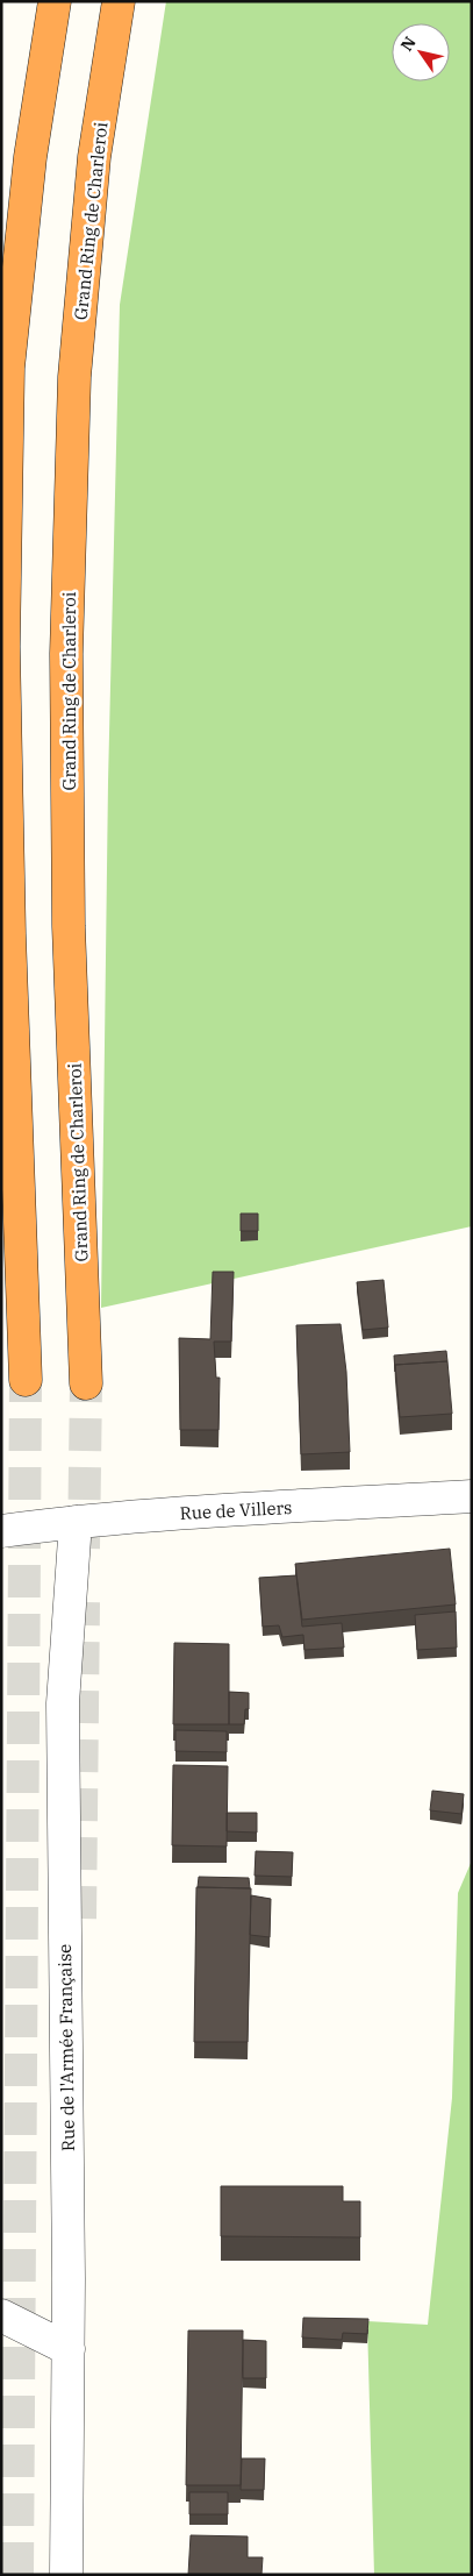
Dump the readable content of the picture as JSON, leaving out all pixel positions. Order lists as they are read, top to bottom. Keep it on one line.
{"streets":{"highway":["Grand Ring de Charleroi"],"street":["Rue de Villers","Rue de l'Armée Française"]},"crossings":[["Rue de Villers","Rue de l'Armée Française"]],"north":"top left"}
